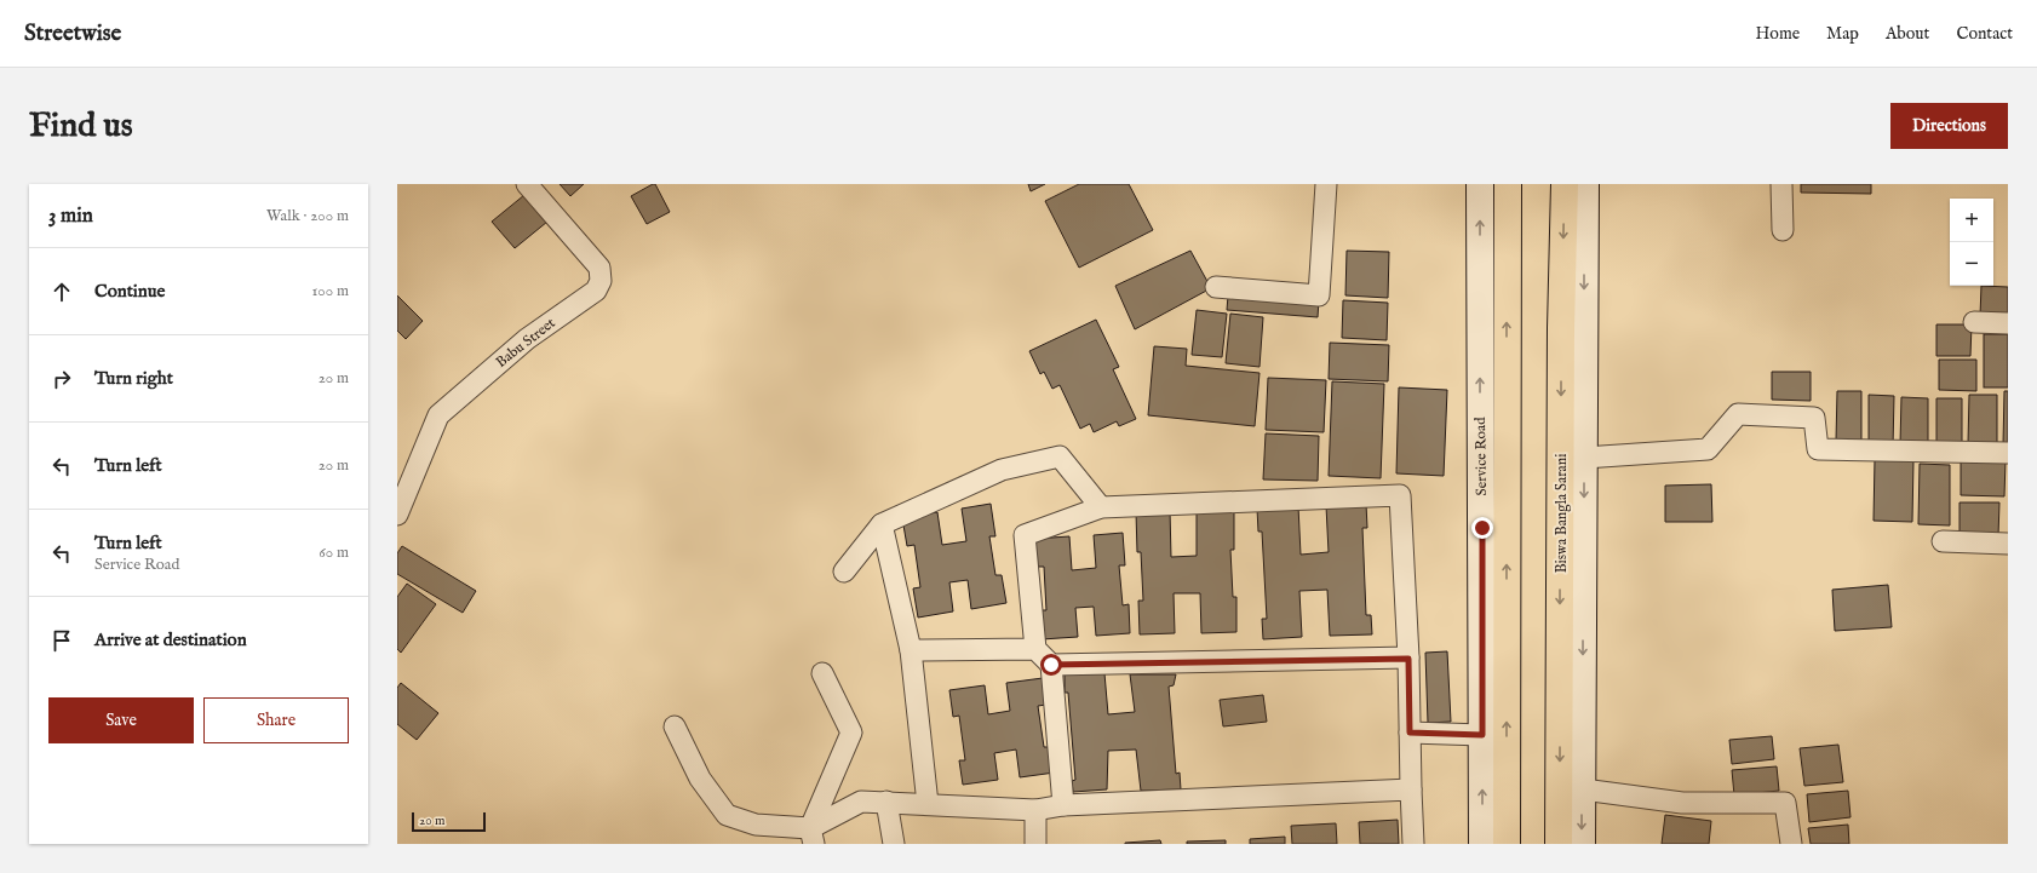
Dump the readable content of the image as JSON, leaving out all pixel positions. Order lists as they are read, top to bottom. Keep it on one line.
{"streets":{"main road":["Biswa Bangla Sarani"],"street":["Babu Street","Service Road"]},"scale_bar":"20 m","page":{"header":"Streetwise","nav":["Home","Map","About","Contact"],"buttons":["Directions",["Save","Share"]],"title":"Find us","heading":["3 min","Walk · 200 m"],"map_buttons":["+","−"],"list":[["Continue","100 m"],["Turn right","20 m"],["Turn left","20 m"],["Turn left","Service Road","60 m"],"Arrive at destination"],"scale":"20 m"}}
